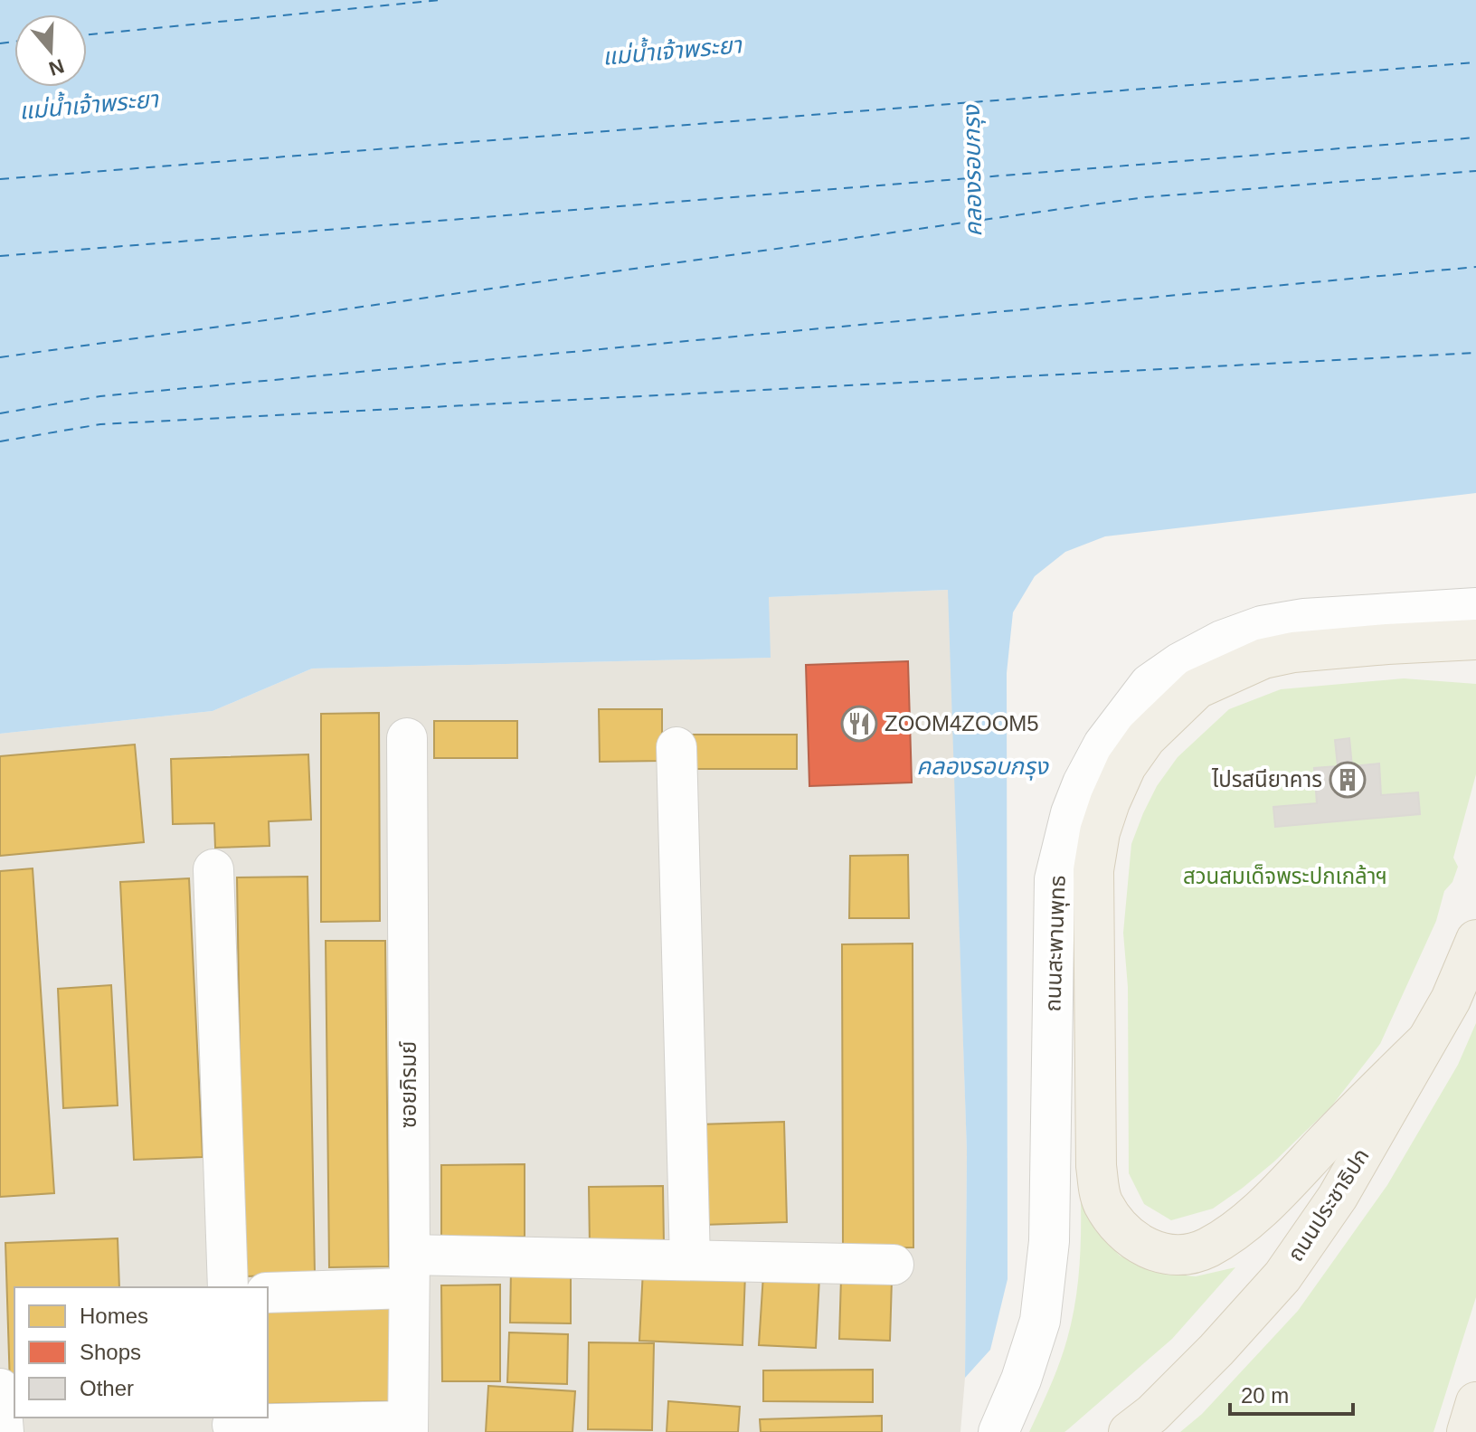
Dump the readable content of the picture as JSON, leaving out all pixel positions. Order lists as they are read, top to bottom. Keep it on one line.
{"streets":{"main road":["ถนนประชาธิปก"],"street":["ถนนสะพานพุทธ","ซอยภิรมย์"]},"water":["แม่น้ำเจ้าพระยา","คลองรอบกรุง"],"parks":["สวนสมเด็จพระปกเกล้าฯ"],"places":{"restaurant":["ZOOM4ZOOM5"],"building":["ไปรสนียาคาร"]},"legend":["Homes","Shops","Other"],"scale_bar":"20 m","north":"bottom"}
